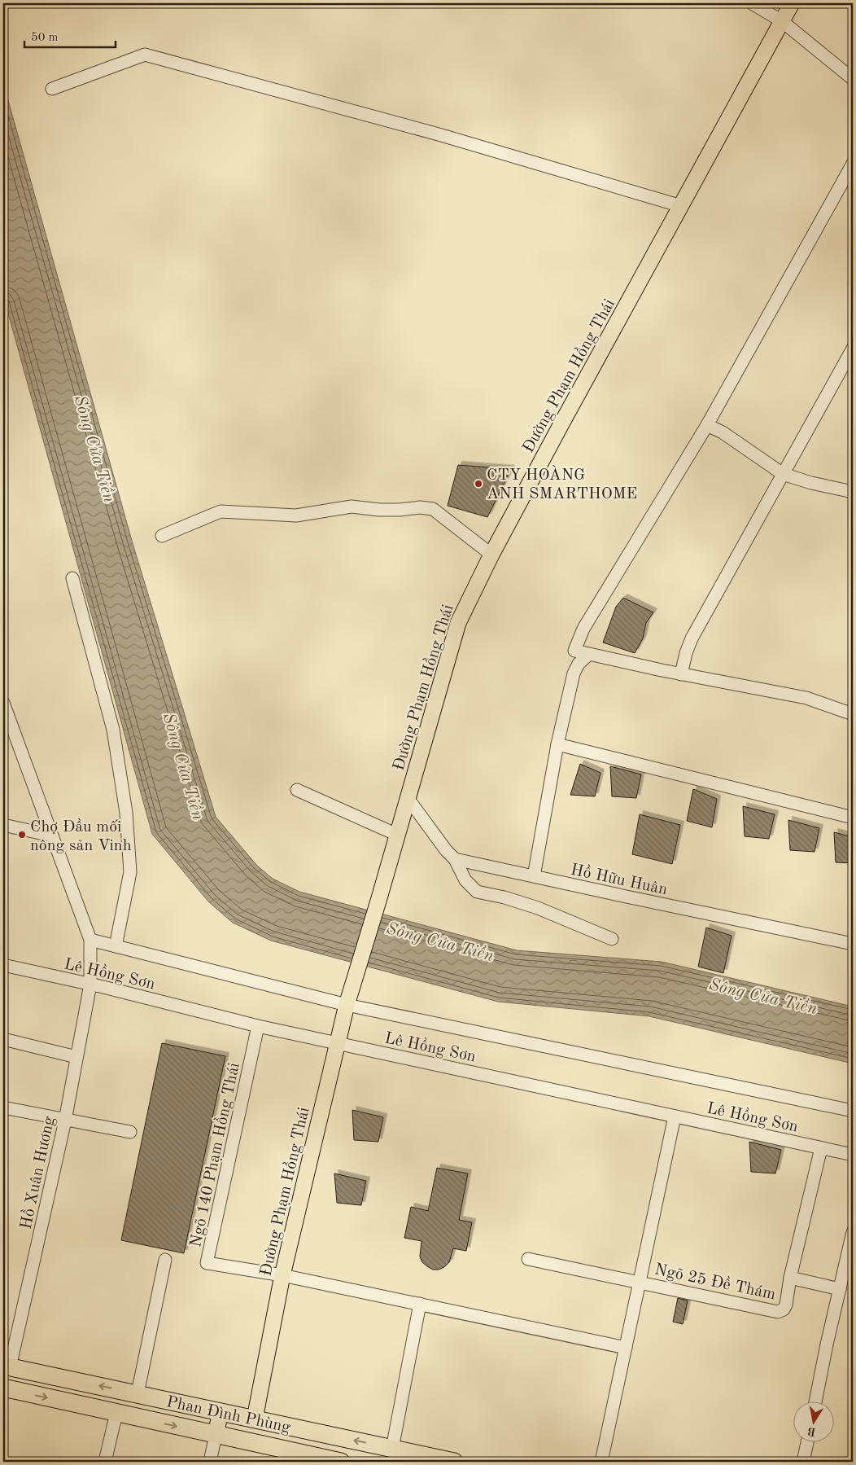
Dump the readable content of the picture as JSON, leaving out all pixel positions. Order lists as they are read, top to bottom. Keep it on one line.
{"streets":{"highway":["Phan Đình Phùng"],"main road":["Đường Phạm Hồng Thái"],"street":["Hồ Hữu Huân","Lê Hồng Sơn","Ngõ 140 Phạm Hồng Thái","Hồ Xuân Hương","Ngõ 25 Đề Thám"]},"crossings":[["Đường Phạm Hồng Thái","Lê Hồng Sơn"],["Đường Phạm Hồng Thái","Ngõ 140 Phạm Hồng Thái"],["Đường Phạm Hồng Thái","Phan Đình Phùng"],["Lê Hồng Sơn","Ngõ 140 Phạm Hồng Thái"],["Lê Hồng Sơn","Hồ Xuân Hương"],["Hồ Xuân Hương","Phan Đình Phùng"]],"water":["Sông Cửa Tiền"],"places":["CTY HOÀNG ANH SMARTHOME","Chợ Đầu mối nông sản Vinh"],"scale_bar":"50 m","north":"bottom"}
